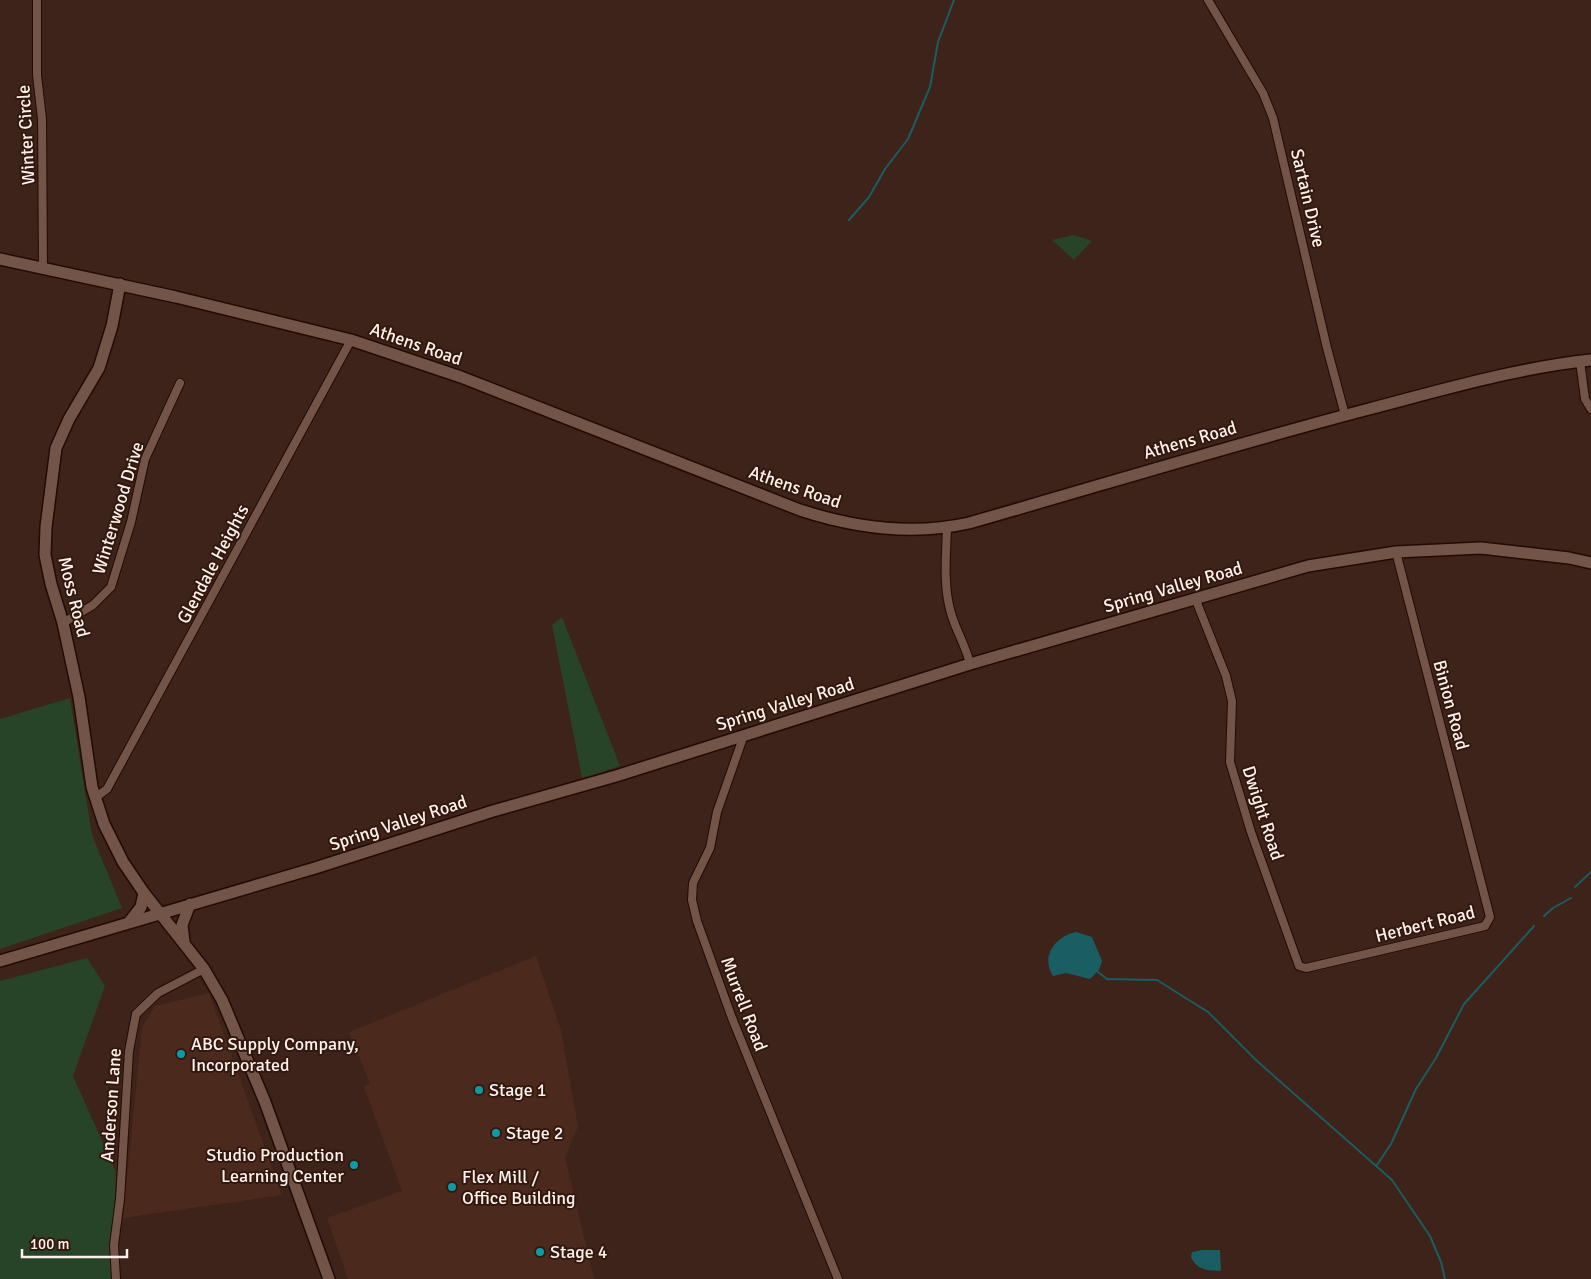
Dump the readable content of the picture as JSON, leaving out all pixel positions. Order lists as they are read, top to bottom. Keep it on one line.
{"streets":{"street":["Winter Circle","Sartain Drive","Athens Road","Winterwood Drive","Glendale Heights","Spring Valley Road","Moss Road","Binion Road","Dwight Road","Herbert Road","Murrell Road","Anderson Lane"]},"crossings":[["Winter Circle","Athens Road"],["Sartain Drive","Athens Road"],["Athens Road","Glendale Heights"],["Athens Road","Moss Road"],["Winterwood Drive","Moss Road"],["Glendale Heights","Moss Road"],["Spring Valley Road","Moss Road"],["Spring Valley Road","Binion Road"],["Spring Valley Road","Dwight Road"],["Spring Valley Road","Murrell Road"],["Moss Road","Anderson Lane"],["Binion Road","Herbert Road"],["Dwight Road","Herbert Road"]],"places":["ABC Supply Company, Incorporated","Stage 1","Stage 2","Studio Production Learning Center","Flex Mill / Office Building","Stage 4"],"scale_bar":"100 m"}
